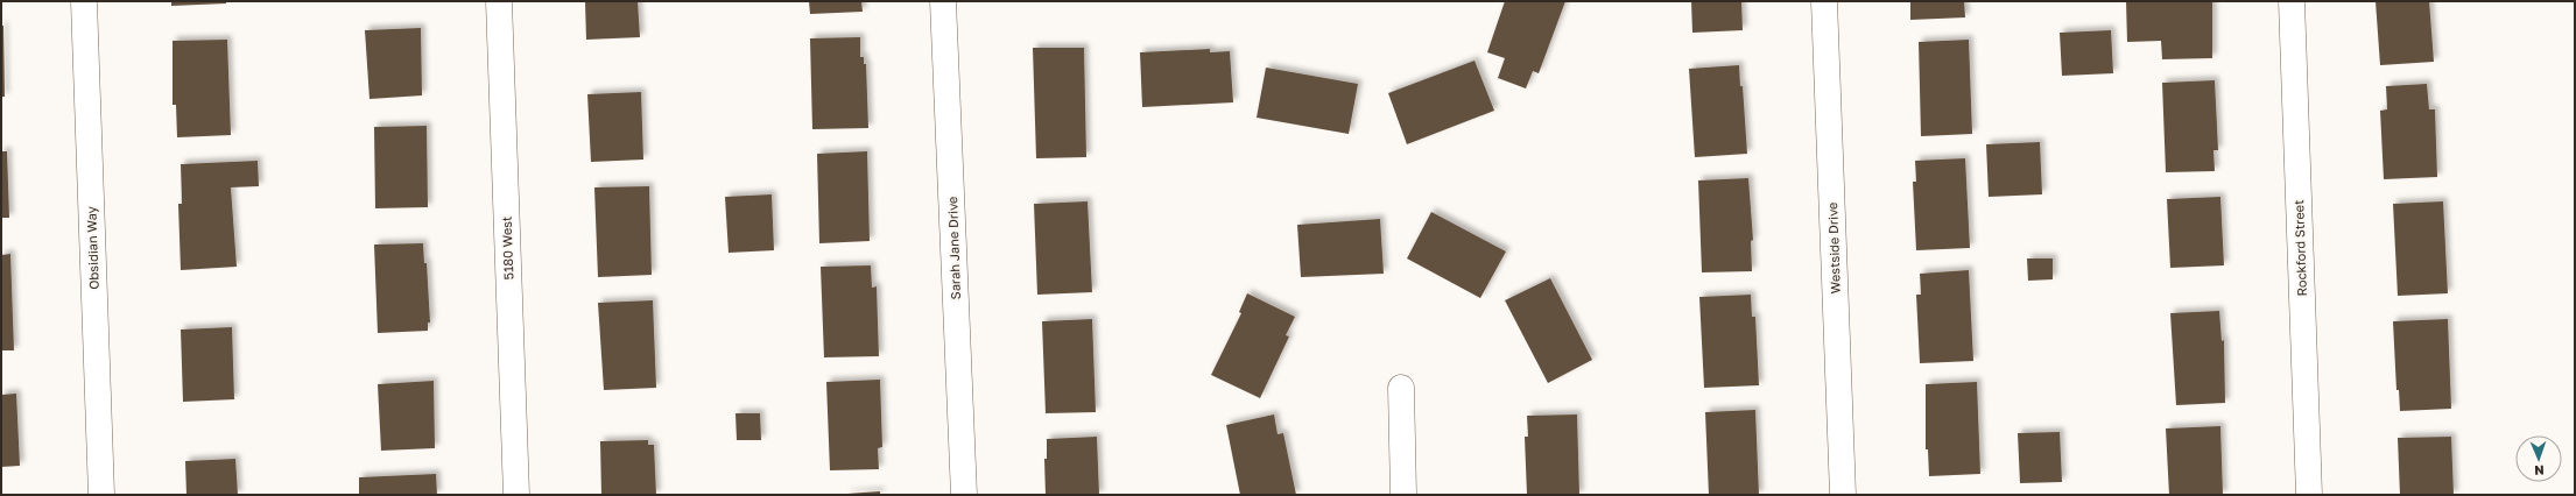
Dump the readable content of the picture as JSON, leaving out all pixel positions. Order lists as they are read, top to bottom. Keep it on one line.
{"streets":{"street":["Obsidian Way","5180 West","Sarah Jane Drive","Westside Drive","Rockford Street"]},"north":"bottom"}
